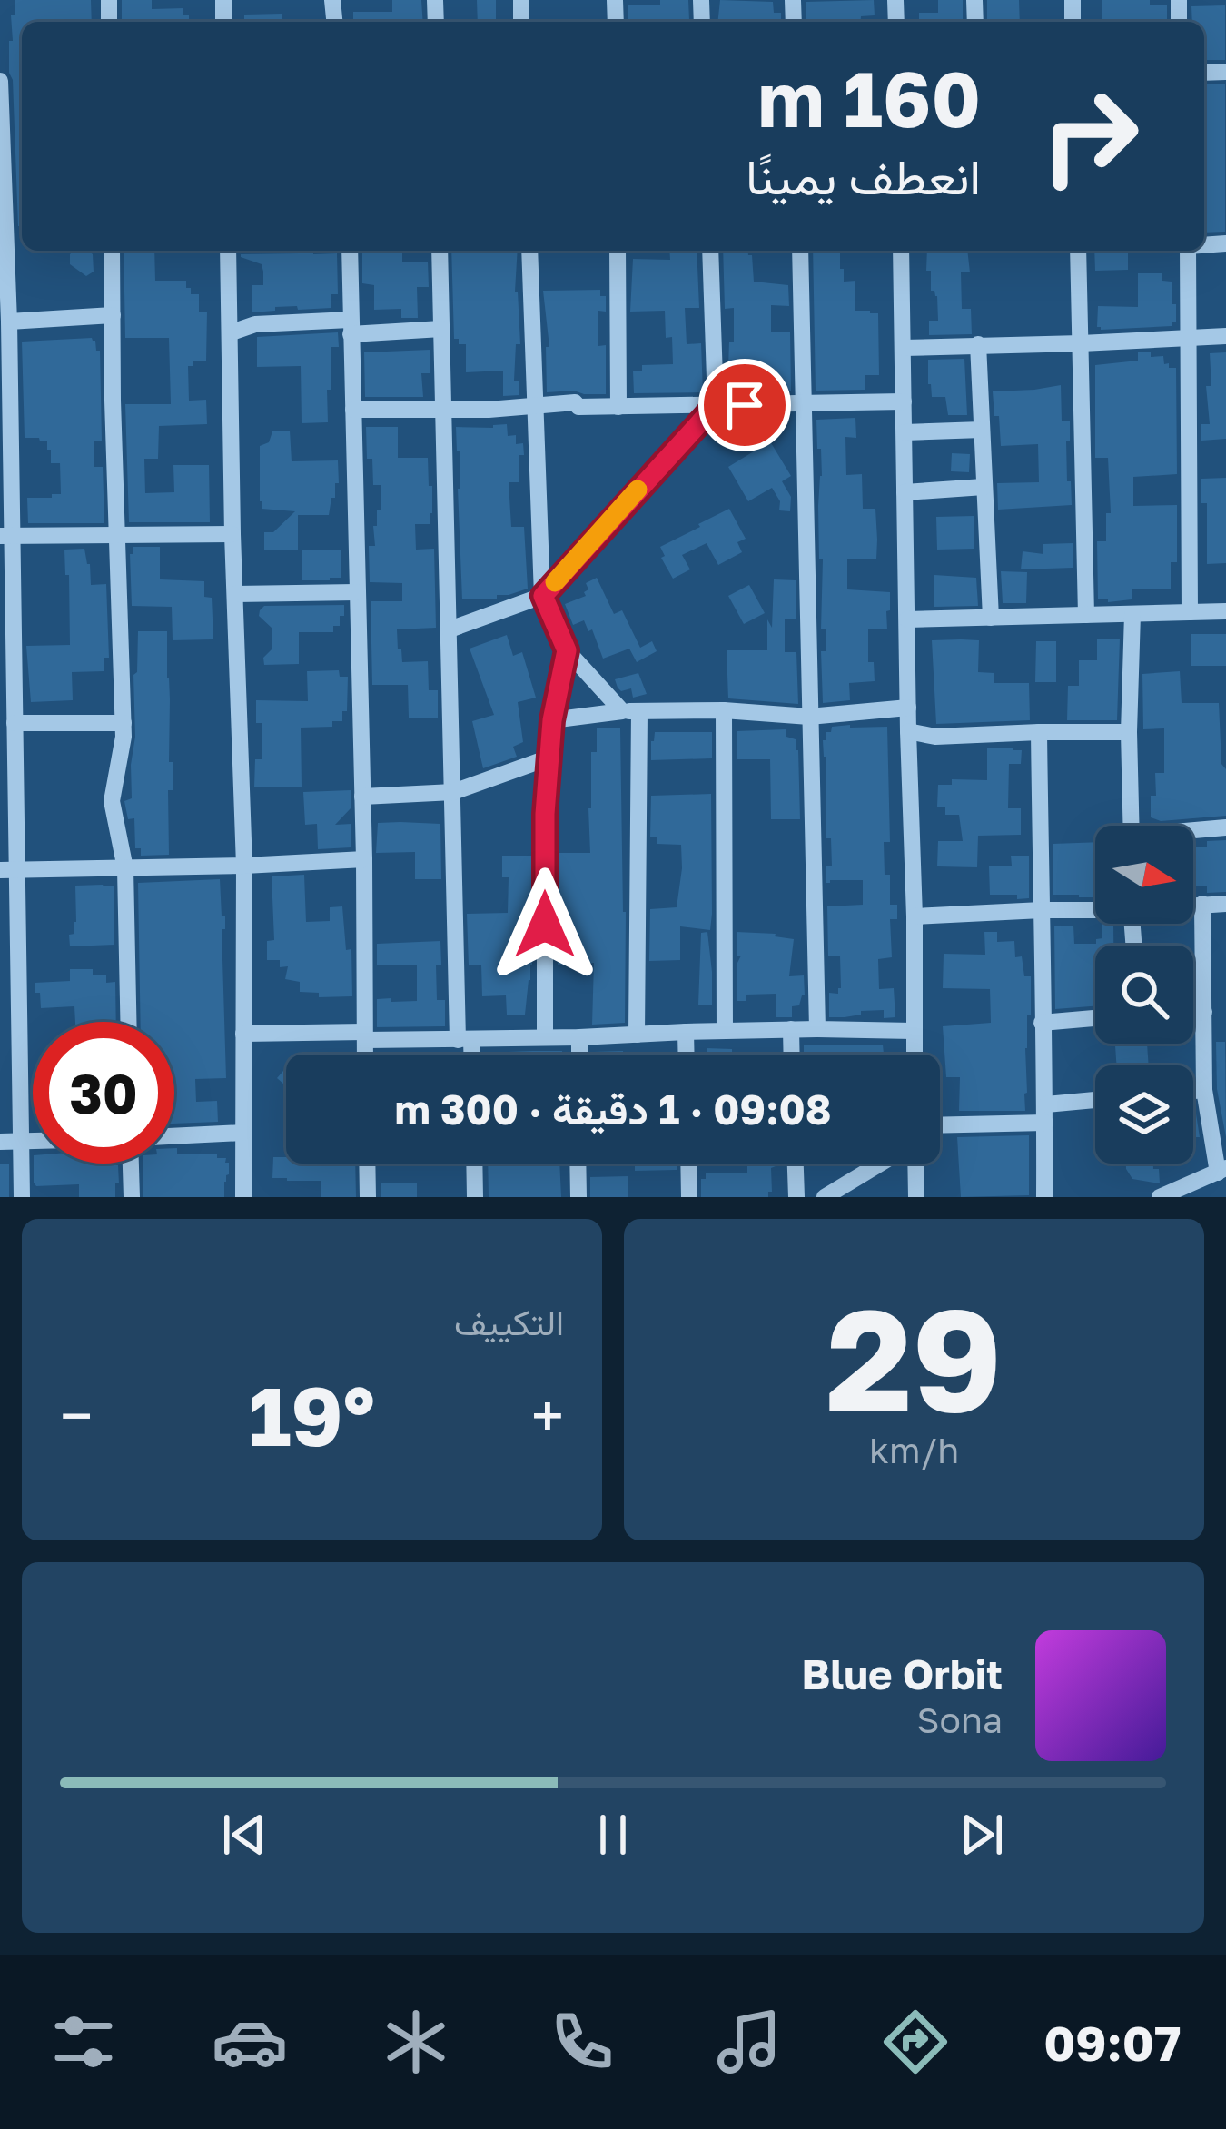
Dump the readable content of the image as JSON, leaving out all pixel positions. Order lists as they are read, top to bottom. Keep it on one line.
{"north":"right","page":{"turn":["160 m","انعطف يمينًا"],"limit":"30","trip":"09:08 · 1 دقيقة · 300 m","tile":[["29","km/h"],"التكييف"],"heat":["−","19°","+"],"song":["Blue Orbit","Sona"],"tabs":"09:07"}}
